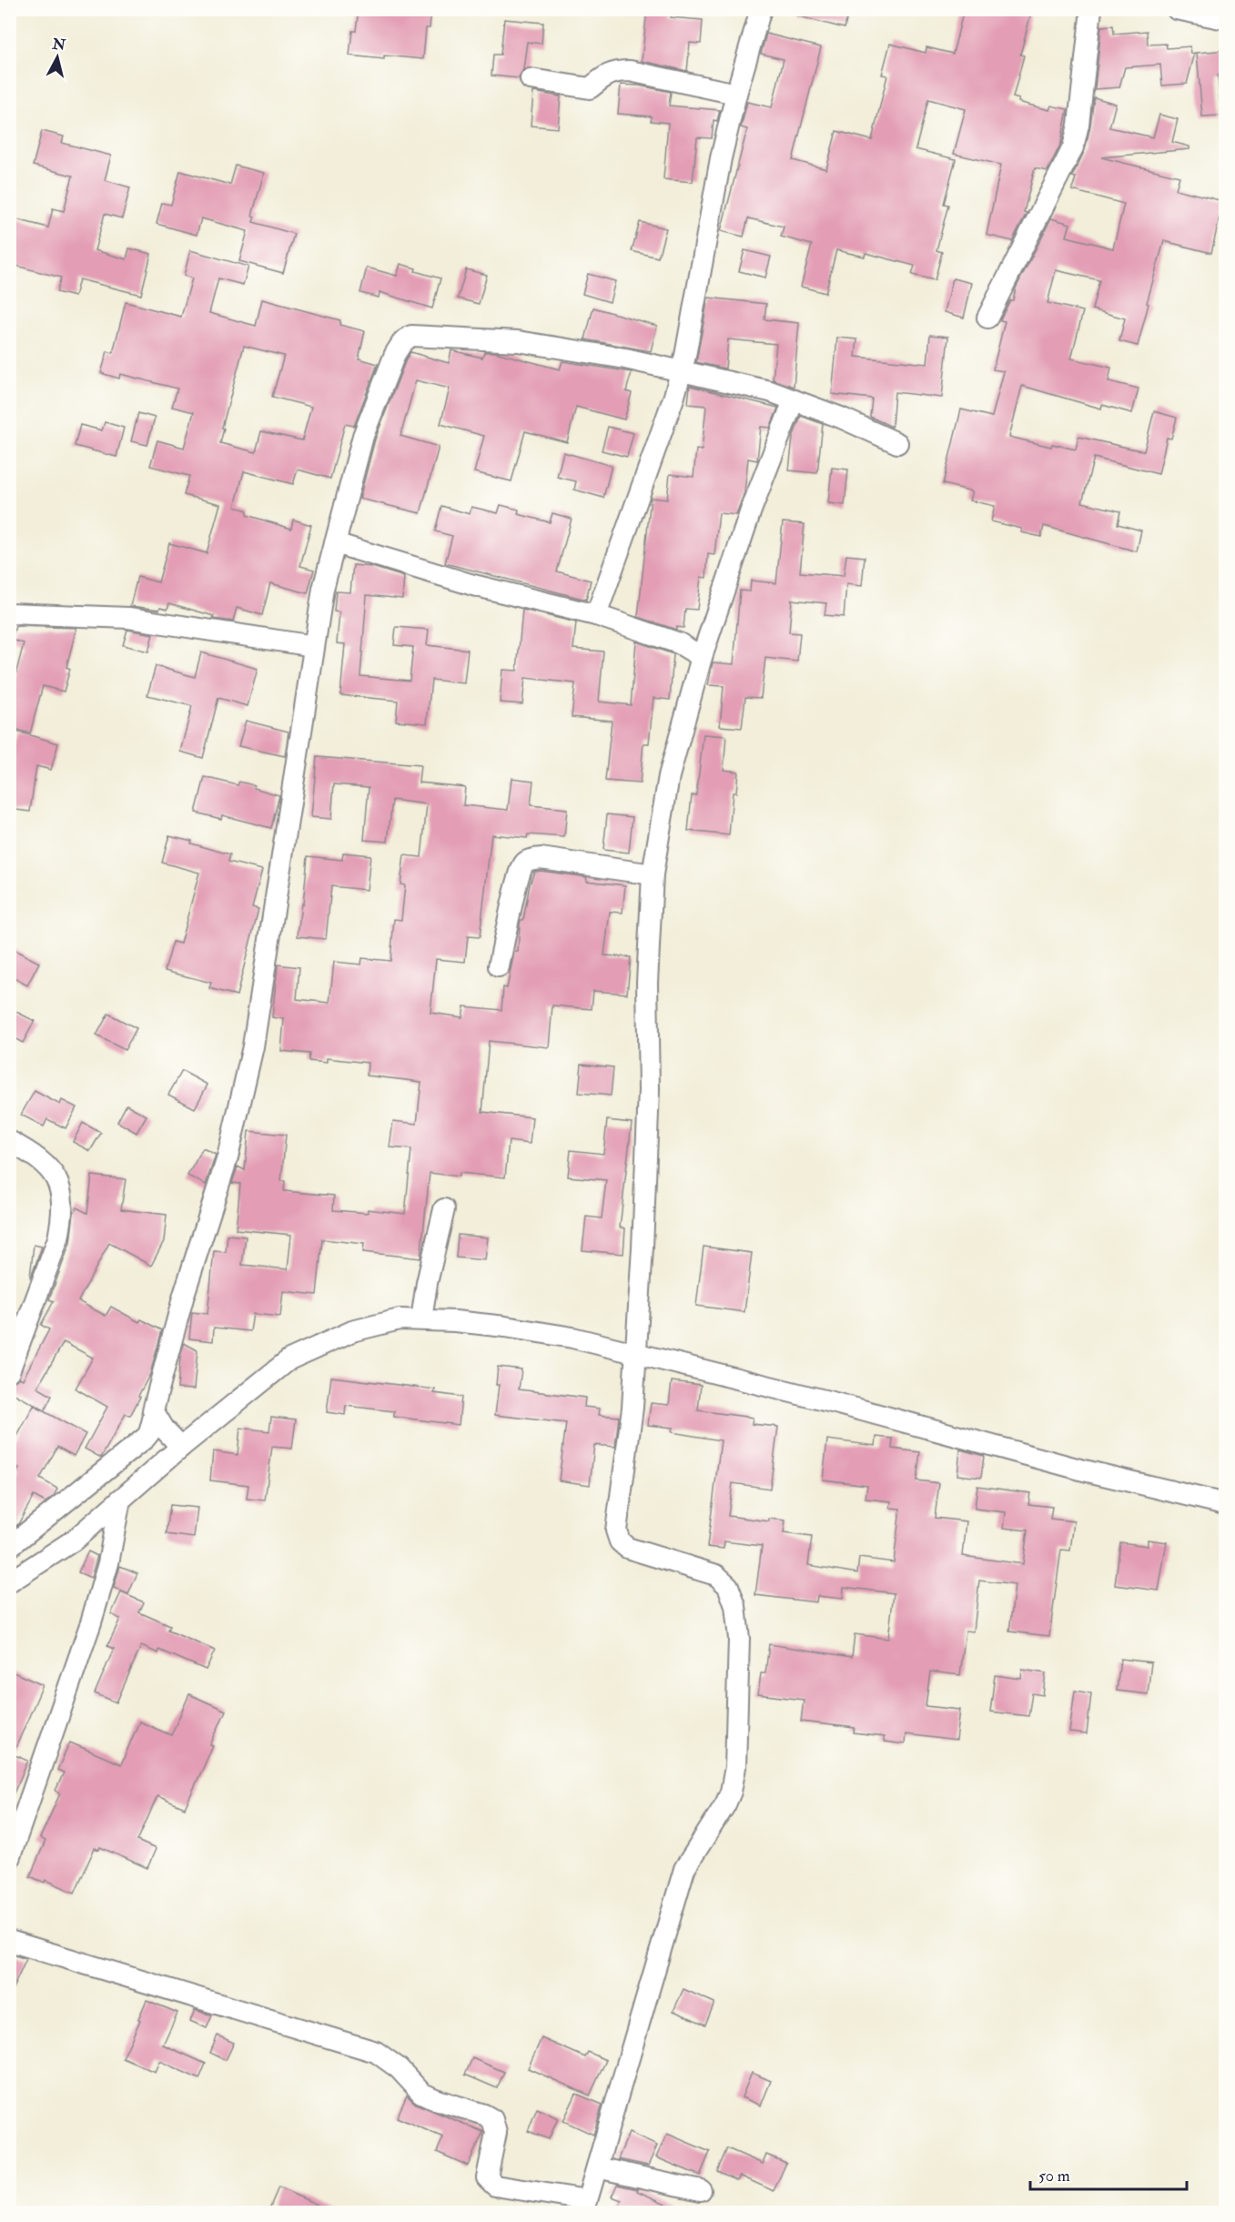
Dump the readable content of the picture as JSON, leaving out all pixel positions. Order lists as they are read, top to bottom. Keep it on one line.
{"scale_bar":"50 m","north":"top"}
